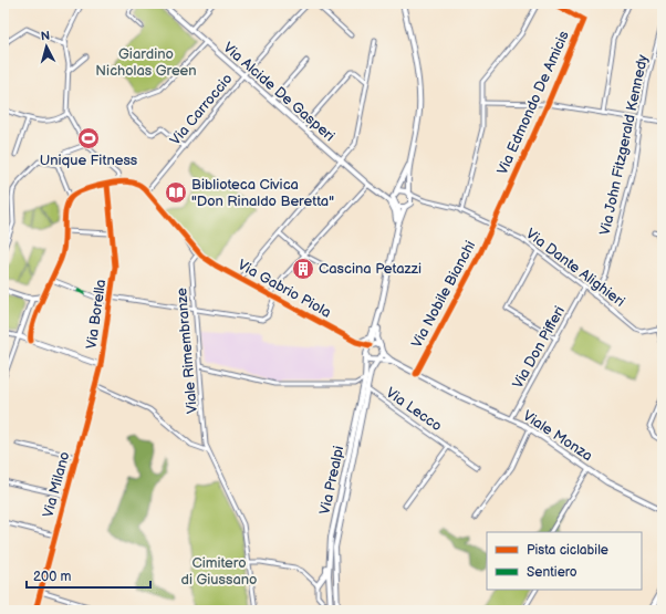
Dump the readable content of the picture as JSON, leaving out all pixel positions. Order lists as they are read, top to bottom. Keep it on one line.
{"streets":{"main road":["Via Alcide De Gasperi","Via Gabrio Piola","Viale Monza","Via Prealpi","Via Milano"],"street":["Via Edmondo De Amicis","Via Carroccio","Via John Fitzgerald Kennedy","Via Dante Alighieri","Via Nobile Bianchi","Via Borella","Via Don Pifferi","Viale Rimembranze","Via Lecco"]},"crossings":[["Via Alcide De Gasperi","Via Carroccio"],["Via Alcide De Gasperi","Via Dante Alighieri"],["Via Edmondo De Amicis","Via Dante Alighieri"],["Via Edmondo De Amicis","Via Nobile Bianchi"],["Via John Fitzgerald Kennedy","Via Dante Alighieri"],["Via Dante Alighieri","Via Nobile Bianchi"],["Via Dante Alighieri","Via Don Pifferi"],["Via Gabrio Piola","Viale Rimembranze"],["Via Gabrio Piola","Viale Monza"],["Via Gabrio Piola","Via Prealpi"],["Via Nobile Bianchi","Viale Monza"],["Via Borella","Via Milano"],["Via Don Pifferi","Viale Monza"],["Via Lecco","Via Prealpi"],["Viale Monza","Via Prealpi"]],"parks":["Giardino Nicholas Green","Cimitero di Giussano"],"places":{"sports":["Unique Fitness"],"library":["Biblioteca Civica \"Don Rinaldo Beretta\""],"building":["Cascina Petazzi"]},"legend":["Pista ciclabile","Sentiero"],"scale_bar":"200 m","north":"top"}
